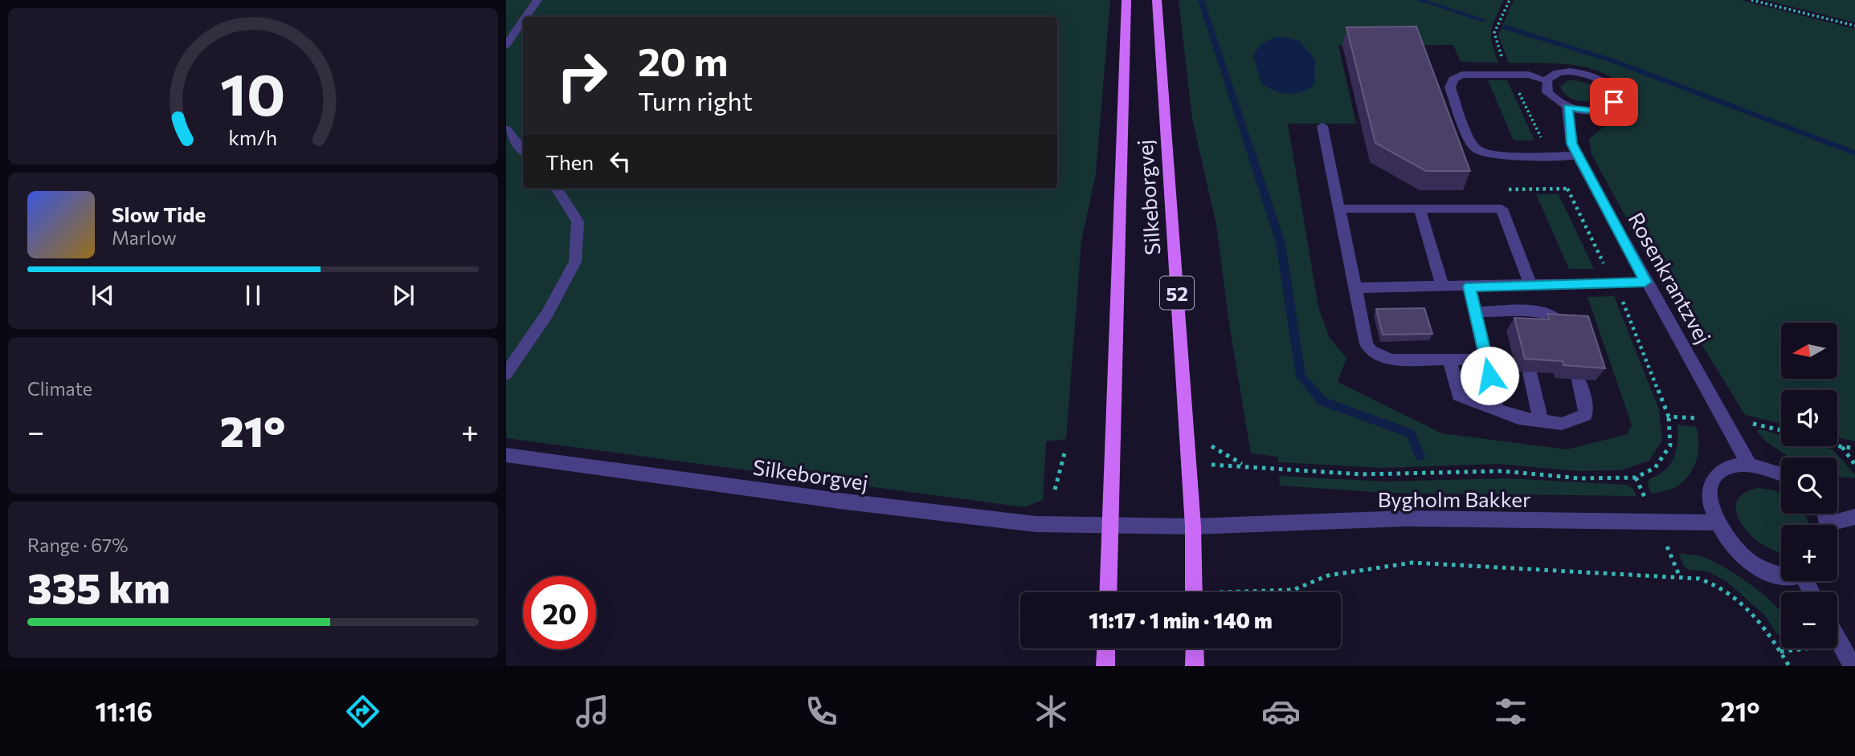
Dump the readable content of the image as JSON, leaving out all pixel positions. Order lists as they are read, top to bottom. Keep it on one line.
{"streets":{"main road":["Silkeborgvej","52"],"street":["Rosenkrantzvej","Bygholm Bakker"]},"crossings":[["Silkeborgvej","Bygholm Bakker"]],"north":"left","page":{"turn":["20 m","Turn right"],"then":"Then","song":["Slow Tide","Marlow"],"map_buttons":["+","−"],"tile":["Climate",["Range · 67%","335 km"]],"heat":["−","21°","+"],"limit":"20","trip":"11:17 · 1 min · 140 m","tabs":["11:16","21°"],"gauge":["10","km/h"]}}
